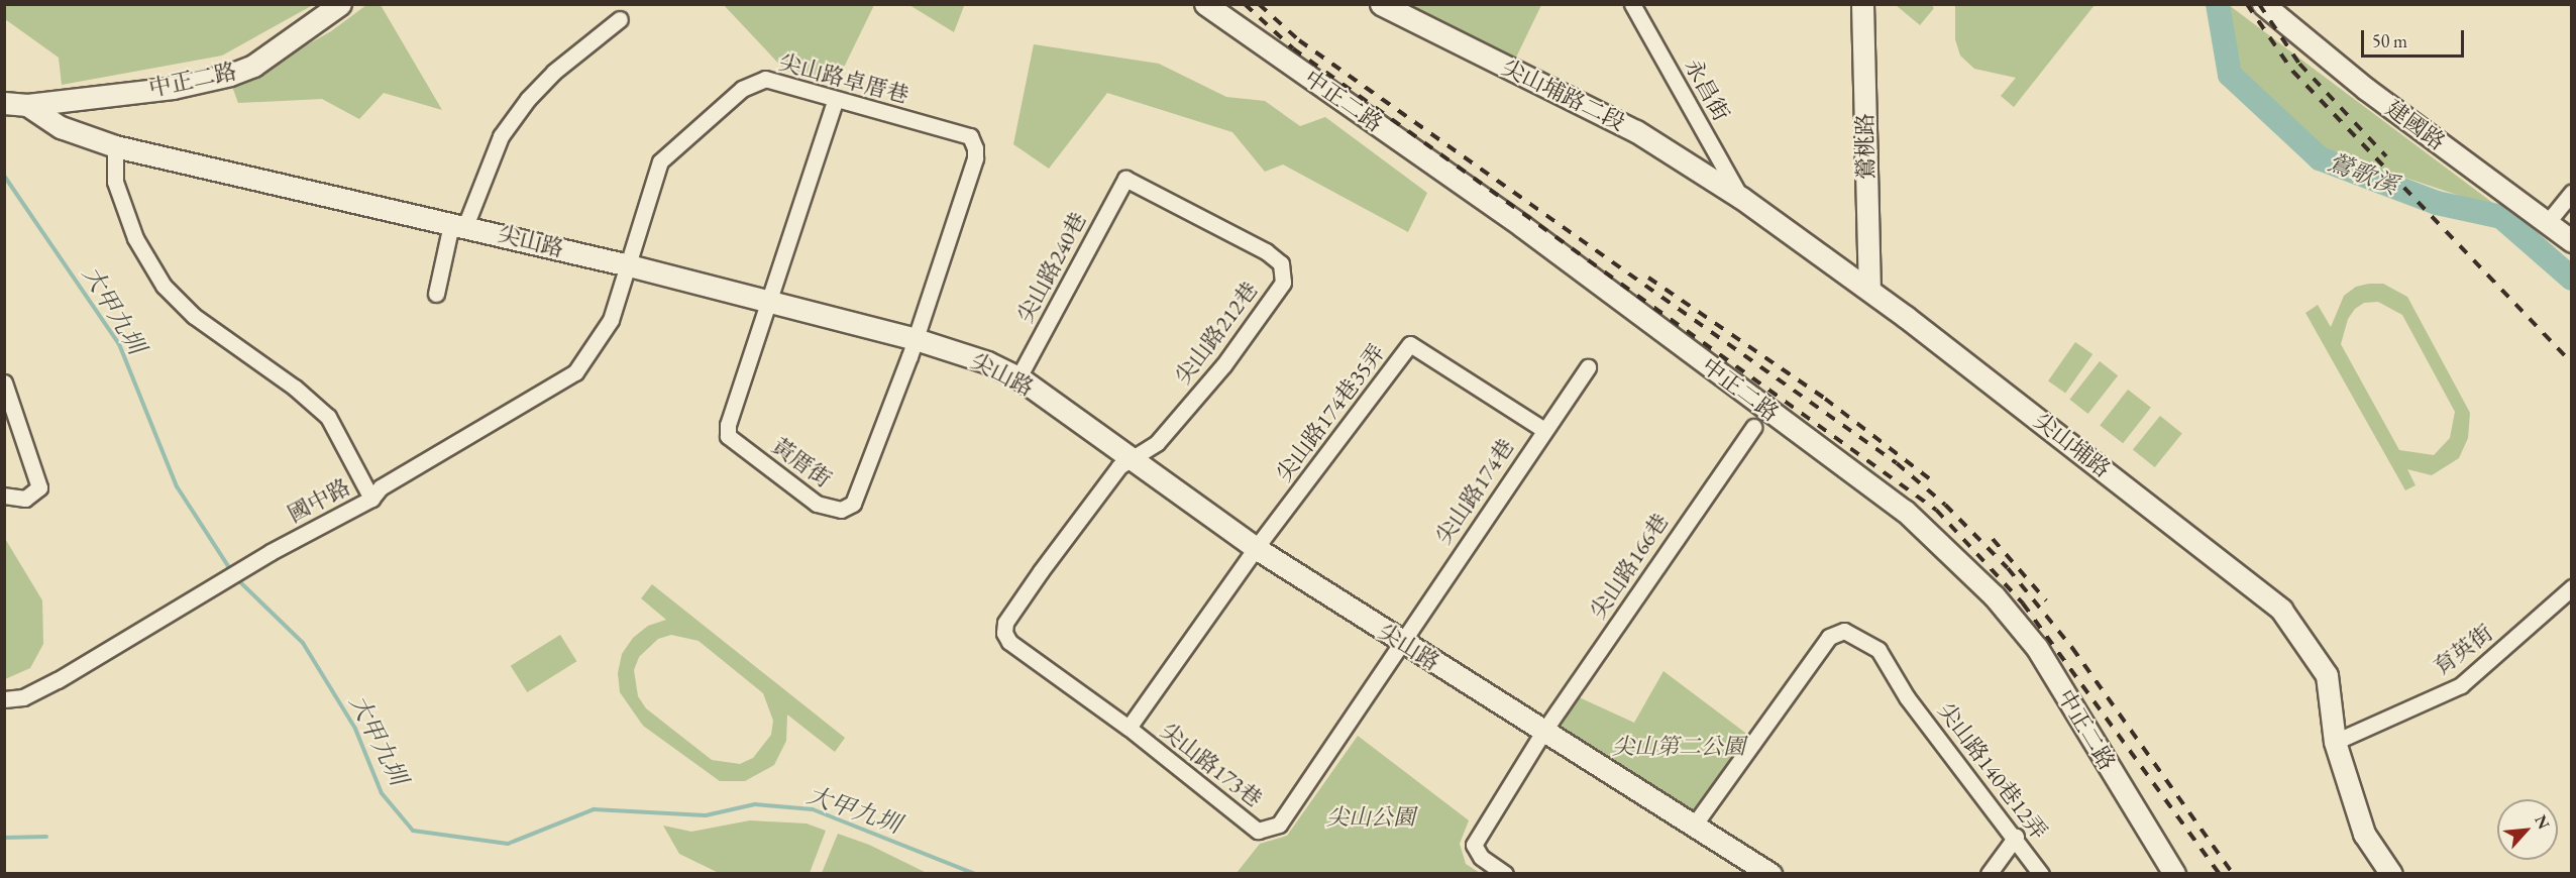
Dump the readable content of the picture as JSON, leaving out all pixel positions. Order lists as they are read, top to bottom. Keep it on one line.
{"streets":{"street":["尖山路卓厝巷","中正二路","永昌街","尖山埔路二段","建國路","鶯桃路","尖山路","尖山路240巷","尖山路212巷","尖山路174巷35弄","尖山埔路","黃厝街","尖山路174巷","國中路","尖山路166巷","育英街","尖山路173巷","尖山路140巷12弄"]},"crossings":[["尖山路卓厝巷","尖山路"],["尖山路卓厝巷","黃厝街"],["尖山路卓厝巷","國中路"],["中正二路","尖山路"],["永昌街","尖山埔路二段"],["永昌街","尖山埔路"],["尖山埔路二段","尖山埔路"],["鶯桃路","尖山埔路"],["尖山路","尖山路240巷"],["尖山路","尖山路212巷"],["尖山路","尖山路174巷35弄"],["尖山路","黃厝街"],["尖山路","尖山路174巷"],["尖山路","國中路"],["尖山路","尖山路166巷"],["尖山路","尖山路173巷"],["尖山路","尖山路140巷12弄"],["尖山路240巷","尖山路212巷"],["尖山路212巷","尖山路173巷"],["尖山路174巷35弄","尖山路174巷"],["尖山埔路","育英街"],["尖山路174巷","尖山路173巷"]],"water":["鶯歌溪","大甲九圳"],"parks":["尖山第二公園","尖山公園"],"scale_bar":"50 m","north":"top right"}
